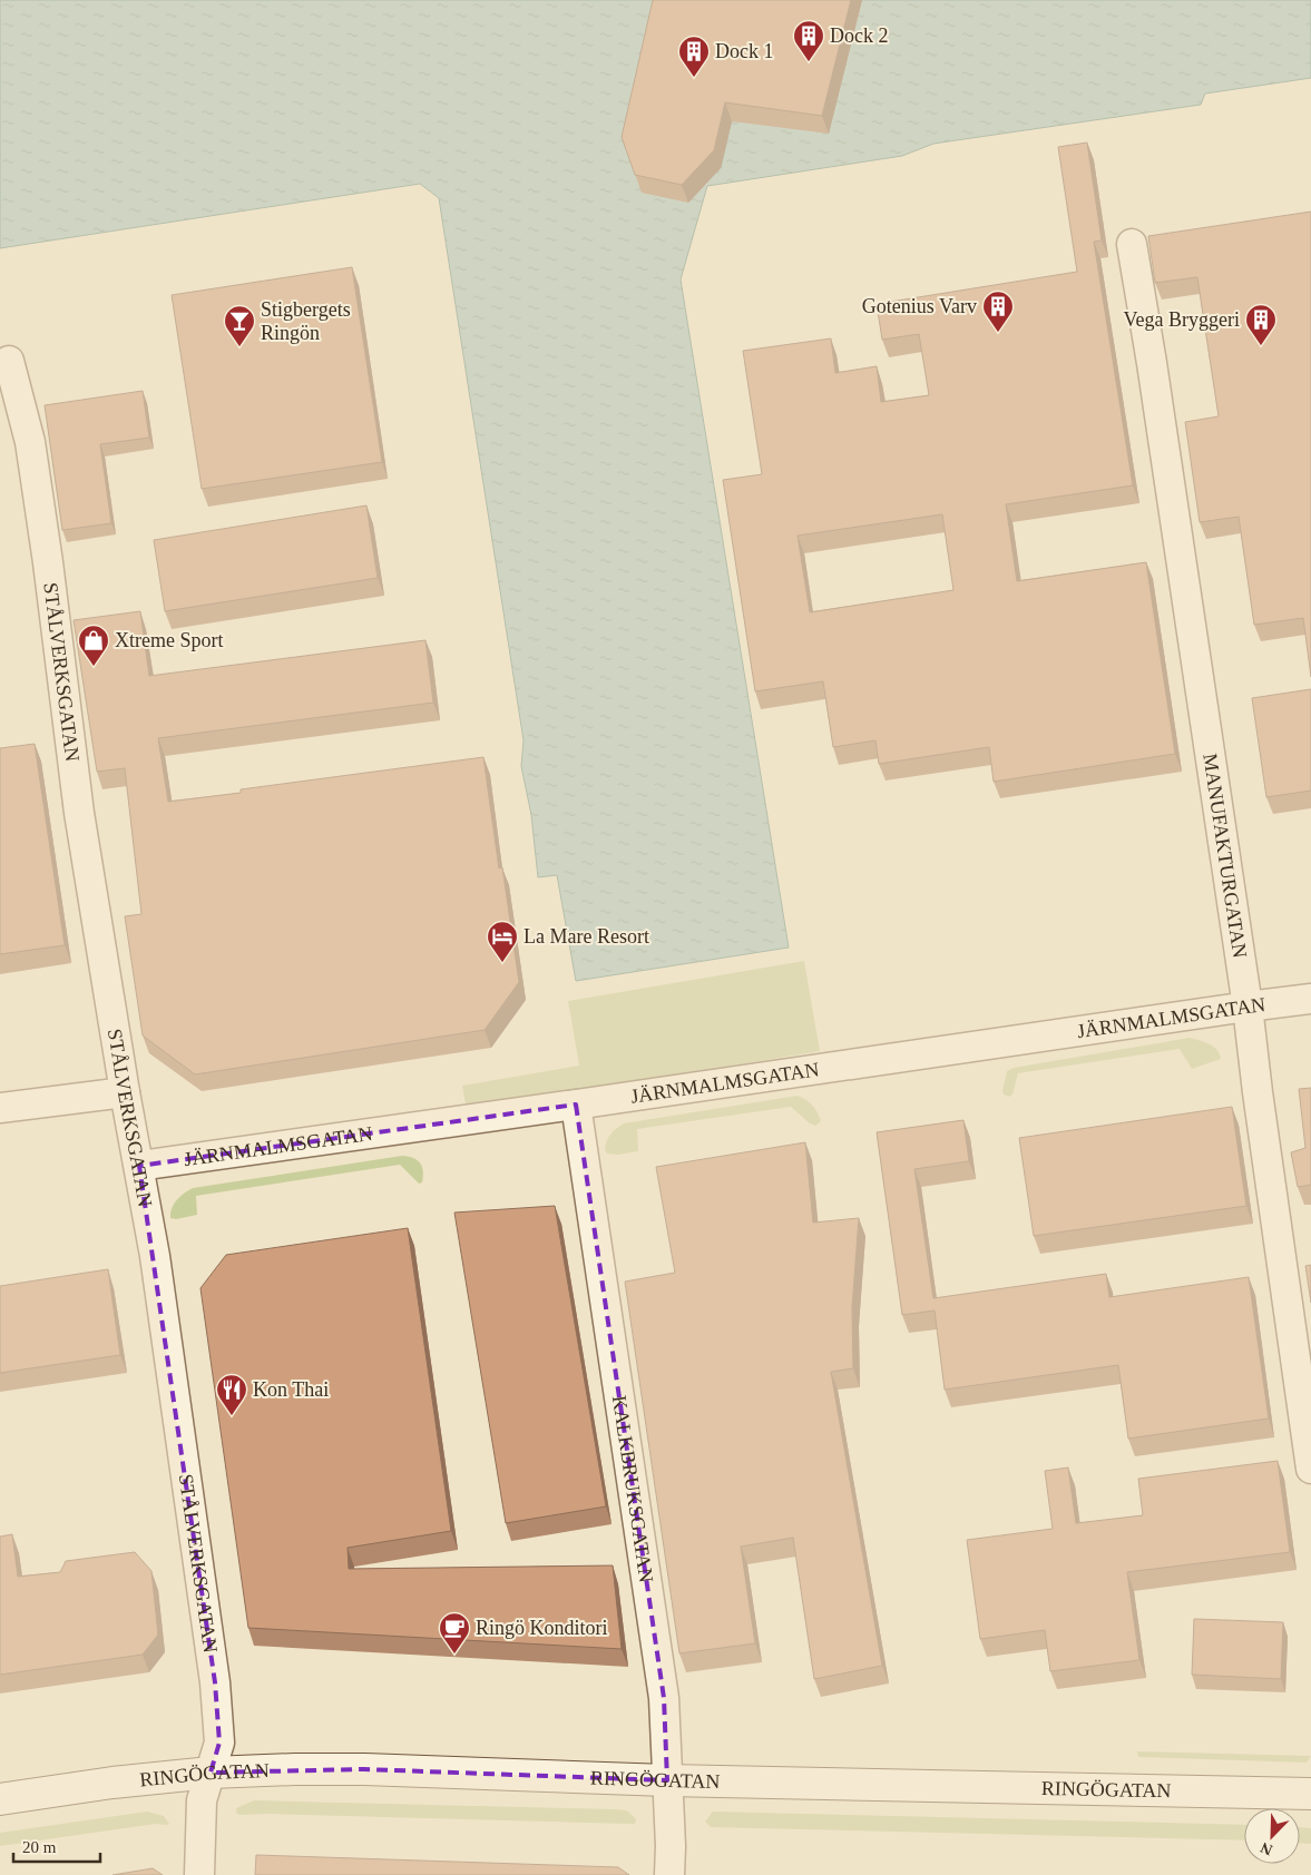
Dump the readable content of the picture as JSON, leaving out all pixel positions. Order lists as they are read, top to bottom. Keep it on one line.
{"streets":{"street":["STÅLVERKSGATAN","MANUFAKTURGATAN","JÄRNMALMSGATAN","KALKBRUKSGATAN","RINGÖGATAN"]},"crossings":[["STÅLVERKSGATAN","JÄRNMALMSGATAN"],["STÅLVERKSGATAN","RINGÖGATAN"],["MANUFAKTURGATAN","JÄRNMALMSGATAN"],["JÄRNMALMSGATAN","KALKBRUKSGATAN"],["KALKBRUKSGATAN","RINGÖGATAN"]],"places":{"building":["Dock 2","Dock 1","Gotenius Varv","Vega Bryggeri"],"bar":["Stigbergets Ringön"],"shop":["Xtreme Sport"],"hotel":["La Mare Resort"],"restaurant":["Kon Thai"],"cafe":["Ringö Konditori"]},"scale_bar":"20 m","north":"bottom left"}
